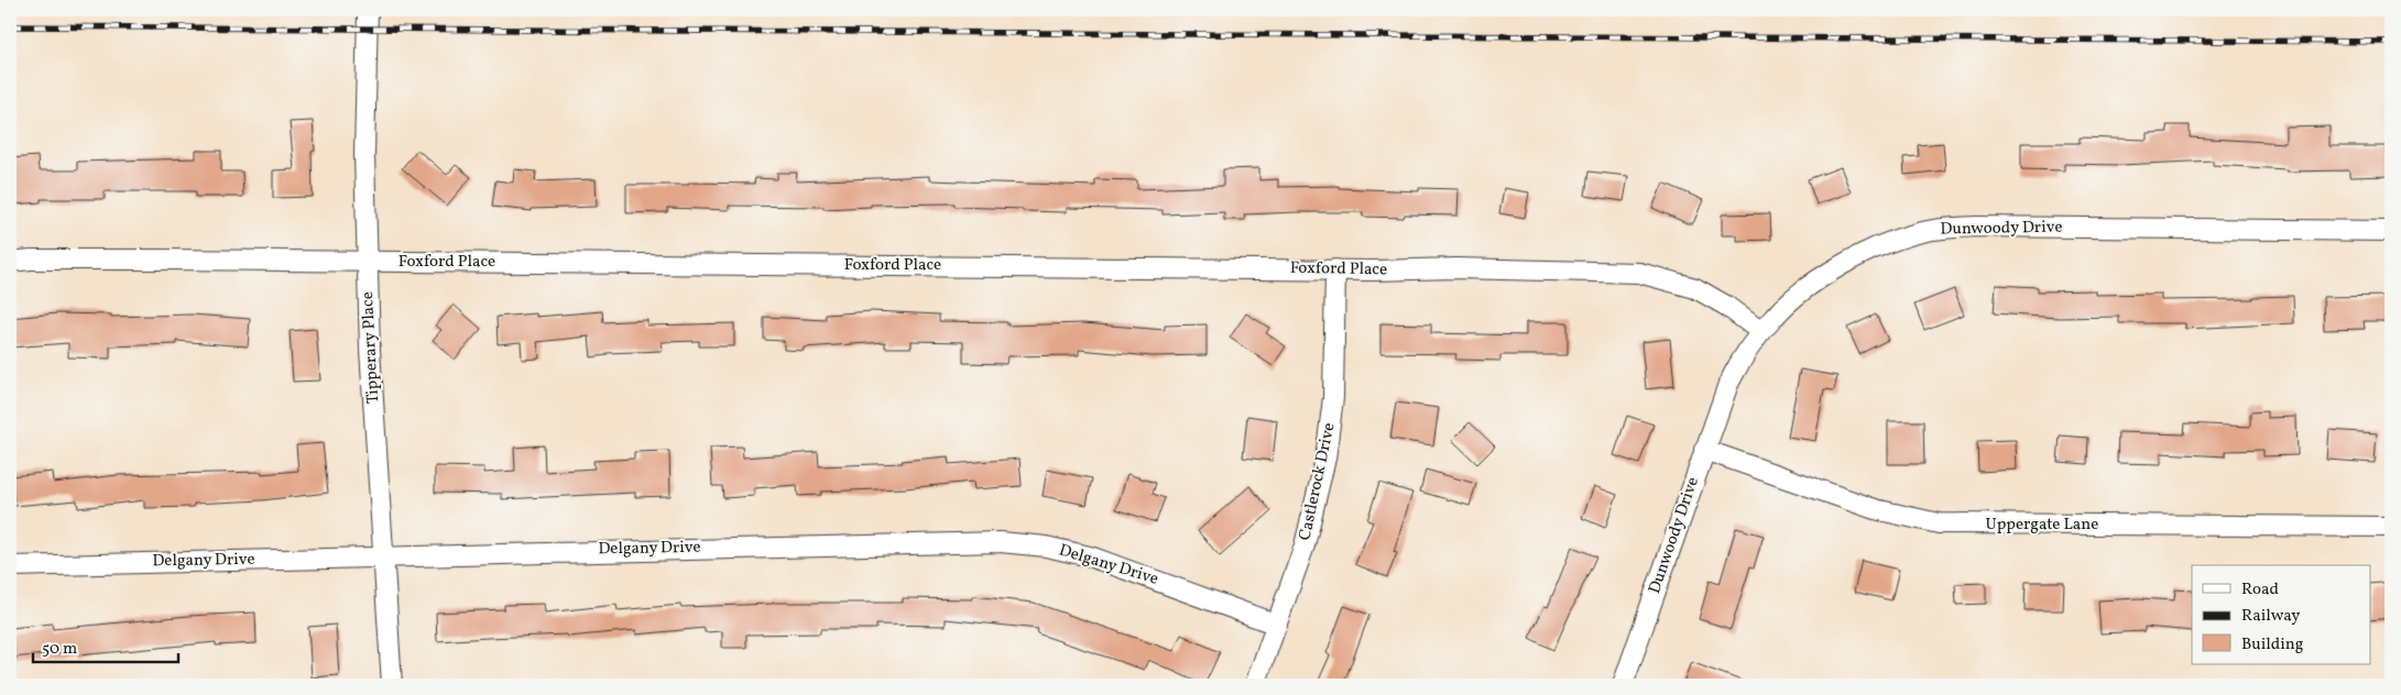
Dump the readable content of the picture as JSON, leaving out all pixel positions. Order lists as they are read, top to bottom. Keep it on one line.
{"streets":{"street":["Dunwoody Drive","Foxford Place","Tipperary Place","Castlerock Drive","Uppergate Lane","Delgany Drive"]},"crossings":[["Dunwoody Drive","Foxford Place"],["Dunwoody Drive","Uppergate Lane"],["Foxford Place","Tipperary Place"],["Foxford Place","Castlerock Drive"],["Tipperary Place","Delgany Drive"],["Castlerock Drive","Delgany Drive"]],"legend":["Road","Railway","Building"],"scale_bar":"50 m"}
